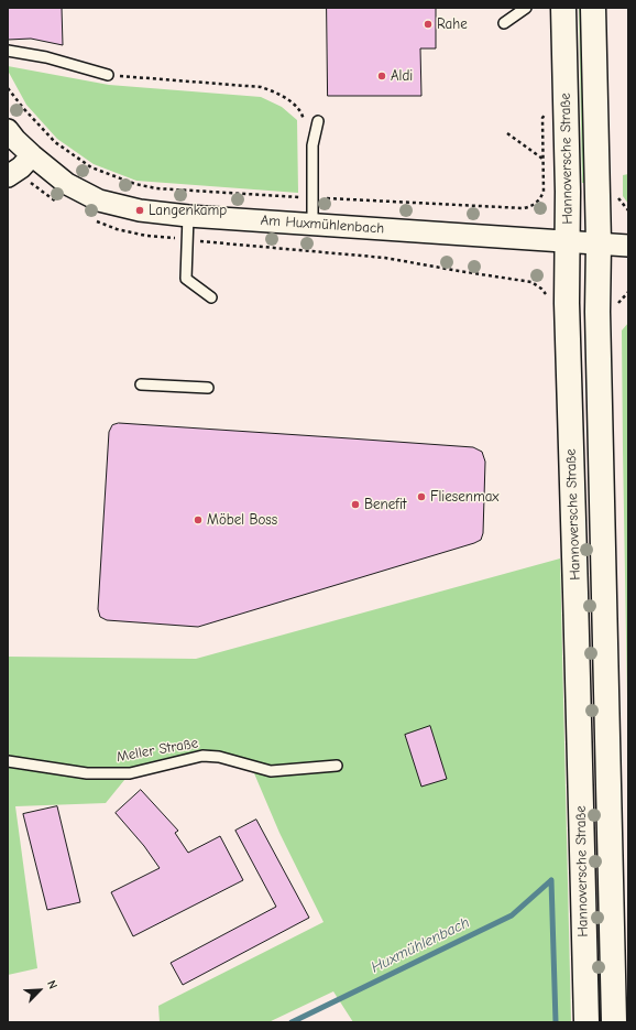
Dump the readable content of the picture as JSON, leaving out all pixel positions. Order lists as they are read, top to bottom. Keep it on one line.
{"streets":{"main road":["Hannoversche Straße"],"street":["Am Huxmühlenbach"],"lane":["Meller Straße"]},"crossings":[["Hannoversche Straße","Am Huxmühlenbach"]],"water":["Huxmühlenbach"],"places":["Rahe","Aldi","Langenkamp","Fliesenmax","Benefit","Möbel Boss"],"north":"top right"}
